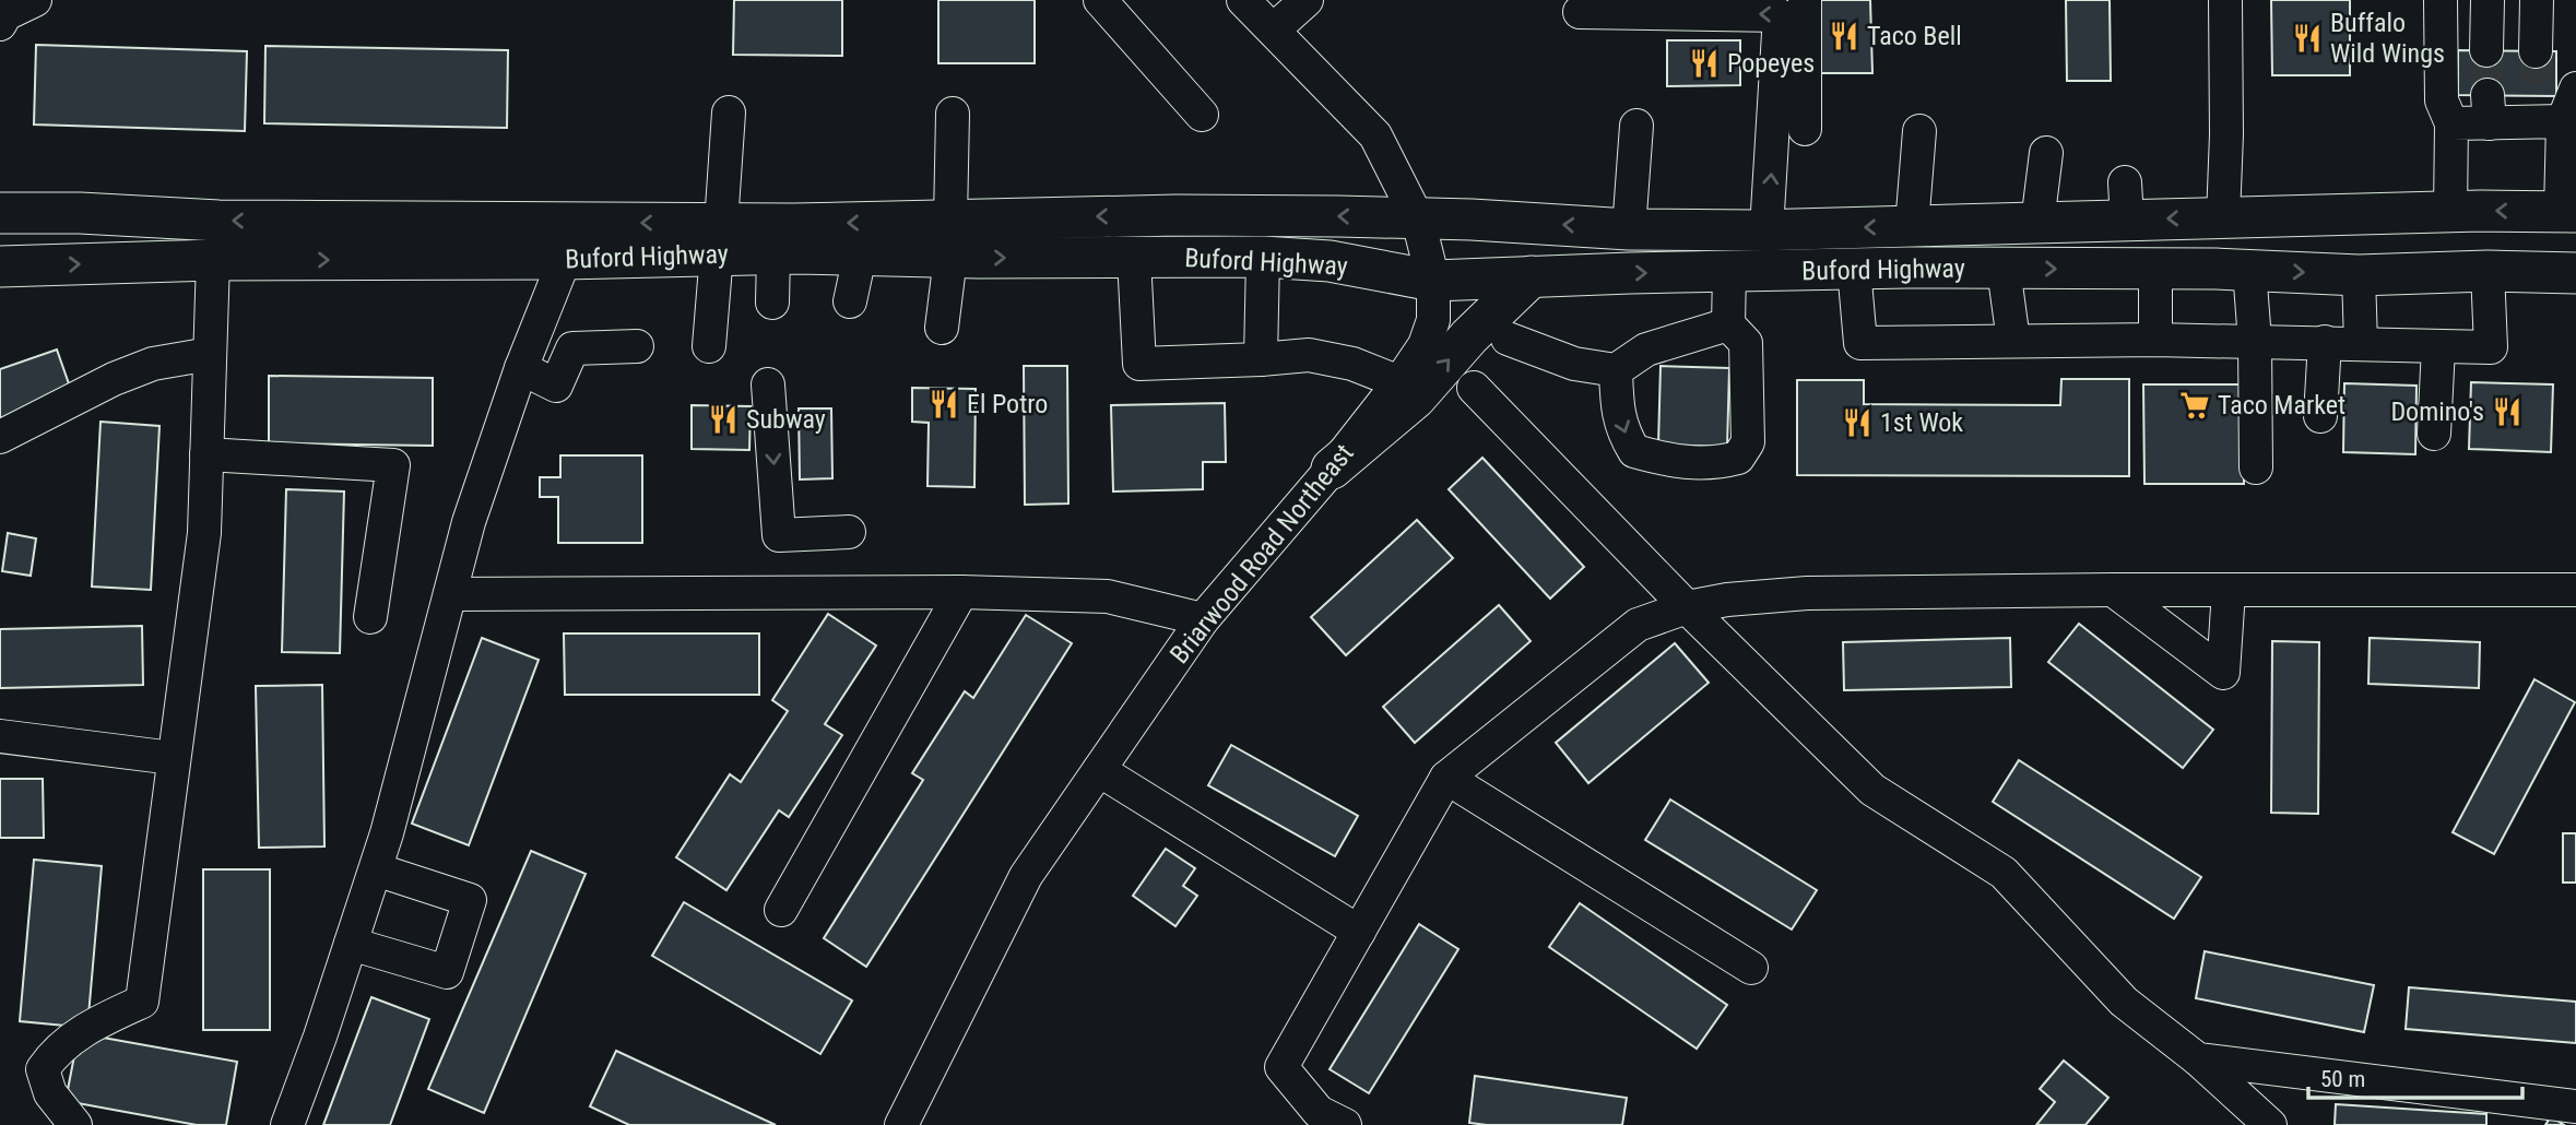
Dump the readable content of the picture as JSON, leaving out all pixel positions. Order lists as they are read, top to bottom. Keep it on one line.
{"streets":{"main road":["Buford Highway"],"street":["Briarwood Road Northeast"]},"crossings":[["Buford Highway","Briarwood Road Northeast"]],"places":{"restaurant":["Taco Bell","Buffalo Wild Wings","Popeyes","El Potro","Domino's","Subway","1st Wok"],"supermarket":["Taco Market"]},"scale_bar":"50 m"}
